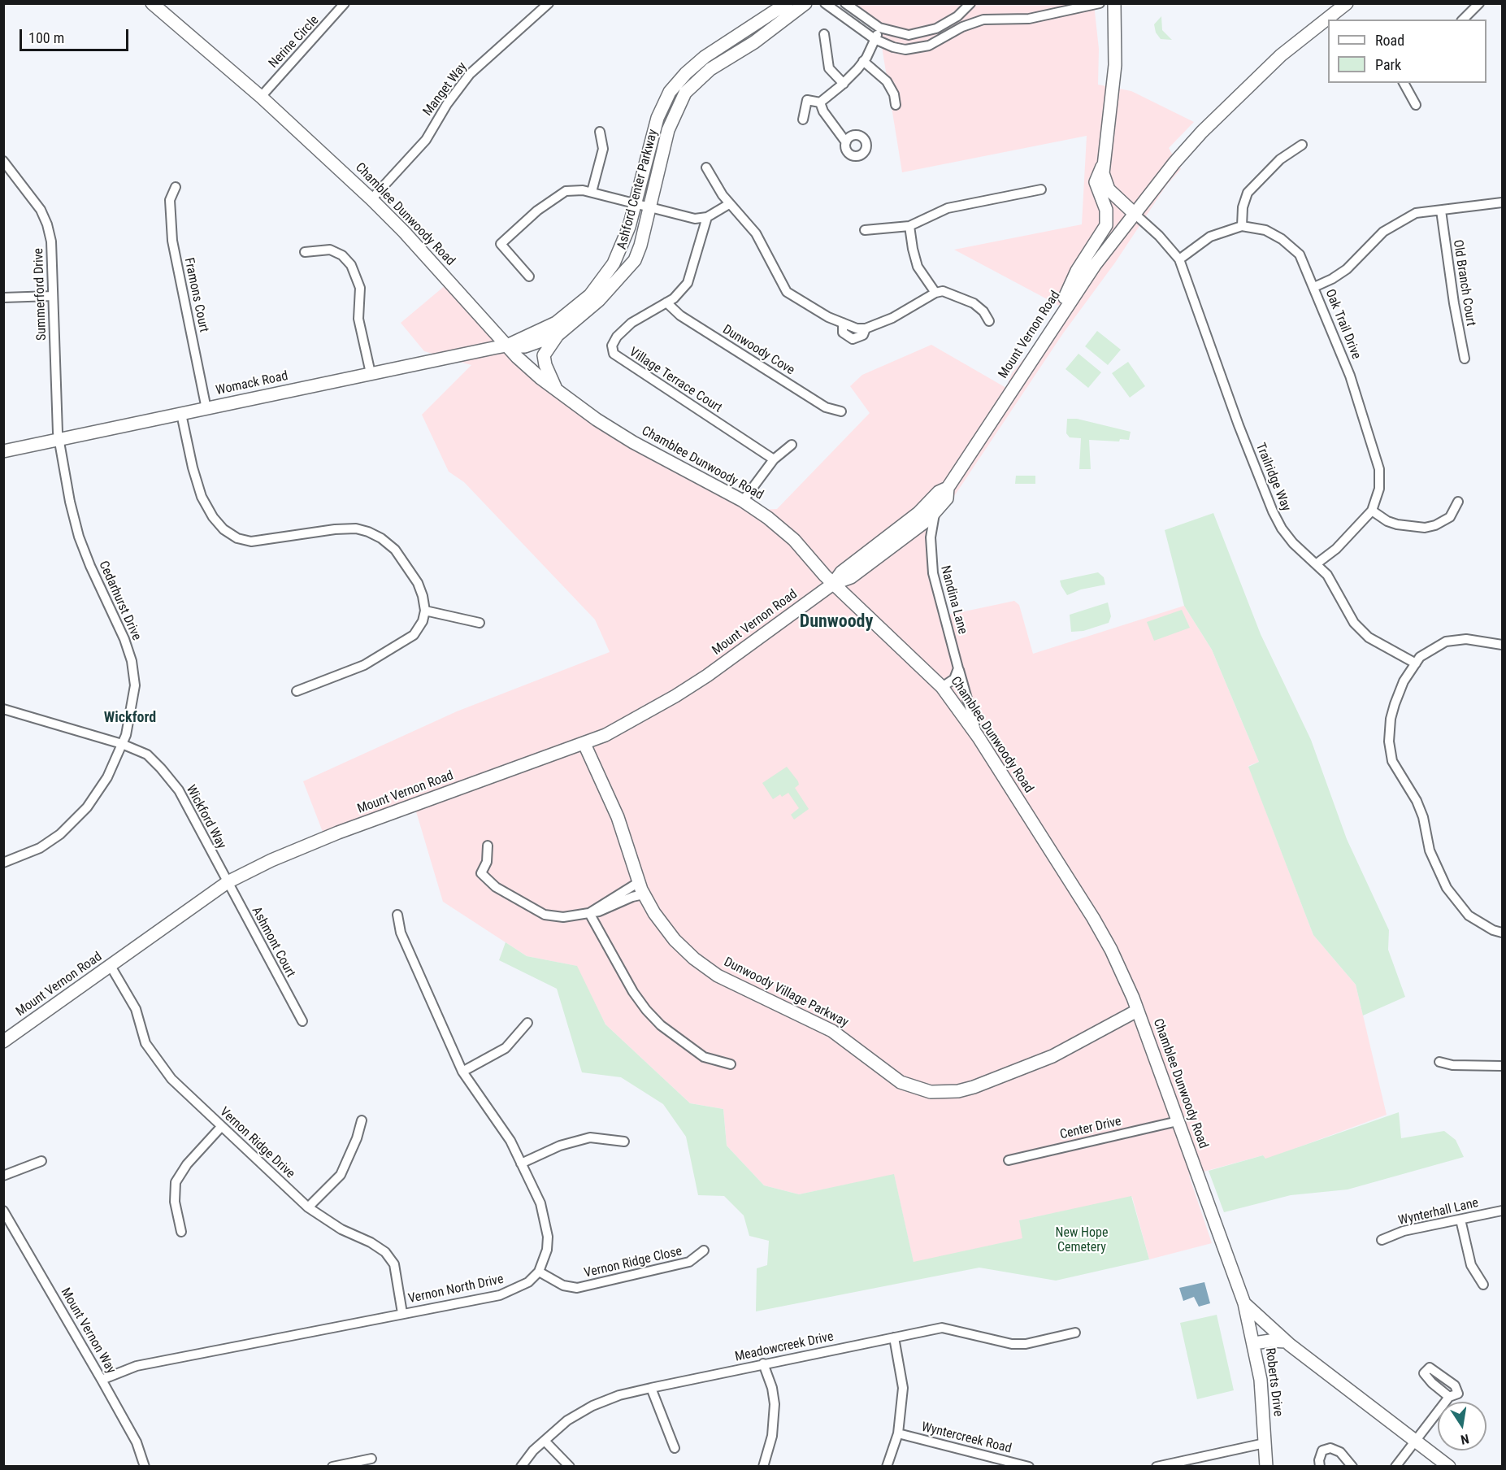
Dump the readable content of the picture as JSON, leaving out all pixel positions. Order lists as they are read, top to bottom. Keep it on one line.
{"streets":{"street":["Nerine Circle","Manget Way","Ashford Center Parkway","Chamblee Dunwoody Road","Old Branch Court","Summerford Drive","Framons Court","Oak Trail Drive","Mount Vernon Road","Dunwoody Cove","Village Terrace Court","Womack Road","Trailridge Way","Nandina Lane","Cedarhurst Drive","Wickford Way","Ashmont Court","Dunwoody Village Parkway","Center Drive","Vernon Ridge Drive","Wynterhall Lane","Vernon Ridge Close","Vernon North Drive","Mount Vernon Way","Meadowcreek Drive","Roberts Drive","Wyntercreek Road"]},"crossings":[["Nerine Circle","Chamblee Dunwoody Road"],["Manget Way","Chamblee Dunwoody Road"],["Ashford Center Parkway","Chamblee Dunwoody Road"],["Ashford Center Parkway","Womack Road"],["Chamblee Dunwoody Road","Mount Vernon Road"],["Chamblee Dunwoody Road","Womack Road"],["Chamblee Dunwoody Road","Nandina Lane"],["Chamblee Dunwoody Road","Dunwoody Village Parkway"],["Chamblee Dunwoody Road","Center Drive"],["Chamblee Dunwoody Road","Roberts Drive"],["Summerford Drive","Womack Road"],["Summerford Drive","Cedarhurst Drive"],["Framons Court","Womack Road"],["Oak Trail Drive","Trailridge Way"],["Mount Vernon Road","Wickford Way"],["Mount Vernon Road","Ashmont Court"],["Mount Vernon Road","Dunwoody Village Parkway"],["Mount Vernon Road","Vernon Ridge Drive"],["Dunwoody Cove","Village Terrace Court"],["Womack Road","Cedarhurst Drive"],["Cedarhurst Drive","Wickford Way"],["Wickford Way","Ashmont Court"],["Vernon Ridge Drive","Vernon North Drive"],["Vernon Ridge Close","Vernon North Drive"],["Vernon North Drive","Mount Vernon Way"]],"districts":["Dunwoody","Wickford"],"parks":["New Hope Cemetery"],"legend":["Road","Park"],"scale_bar":"100 m","north":"bottom"}
